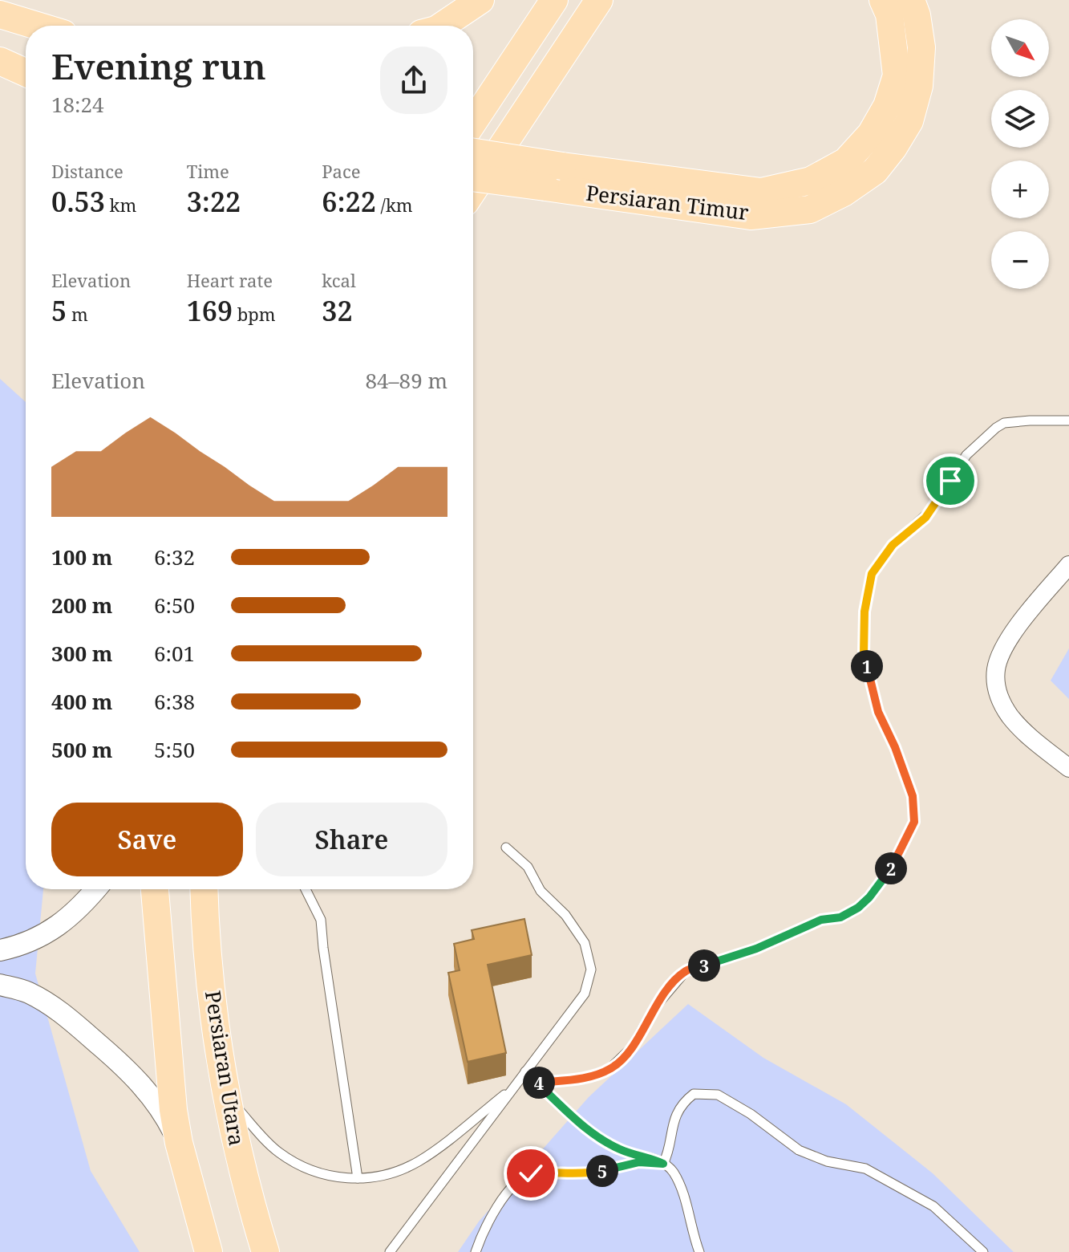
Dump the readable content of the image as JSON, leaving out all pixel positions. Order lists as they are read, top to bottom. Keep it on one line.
{"streets":{"main road":["Persiaran Timur","Persiaran Utara"]},"north":"bottom right","page":{"map_buttons":["+","−"],"heading":["Evening run","18:24"],"stats":[["Distance","0.53 km"],["Time","3:22"],["Pace","6:22 /km"],["Elevation","5 m"],["Heart rate","169 bpm"],["kcal","32"]],"chart":["Elevation","84–89 m"],"list":[{"name":"100 m","note":"6:32"},{"name":"200 m","note":"6:50"},{"name":"300 m","note":"6:01"},{"name":"400 m","note":"6:38"},{"name":"500 m","note":"5:50"}],"pins":["1","2","3","4","5"],"buttons":["Save","Share"]}}
